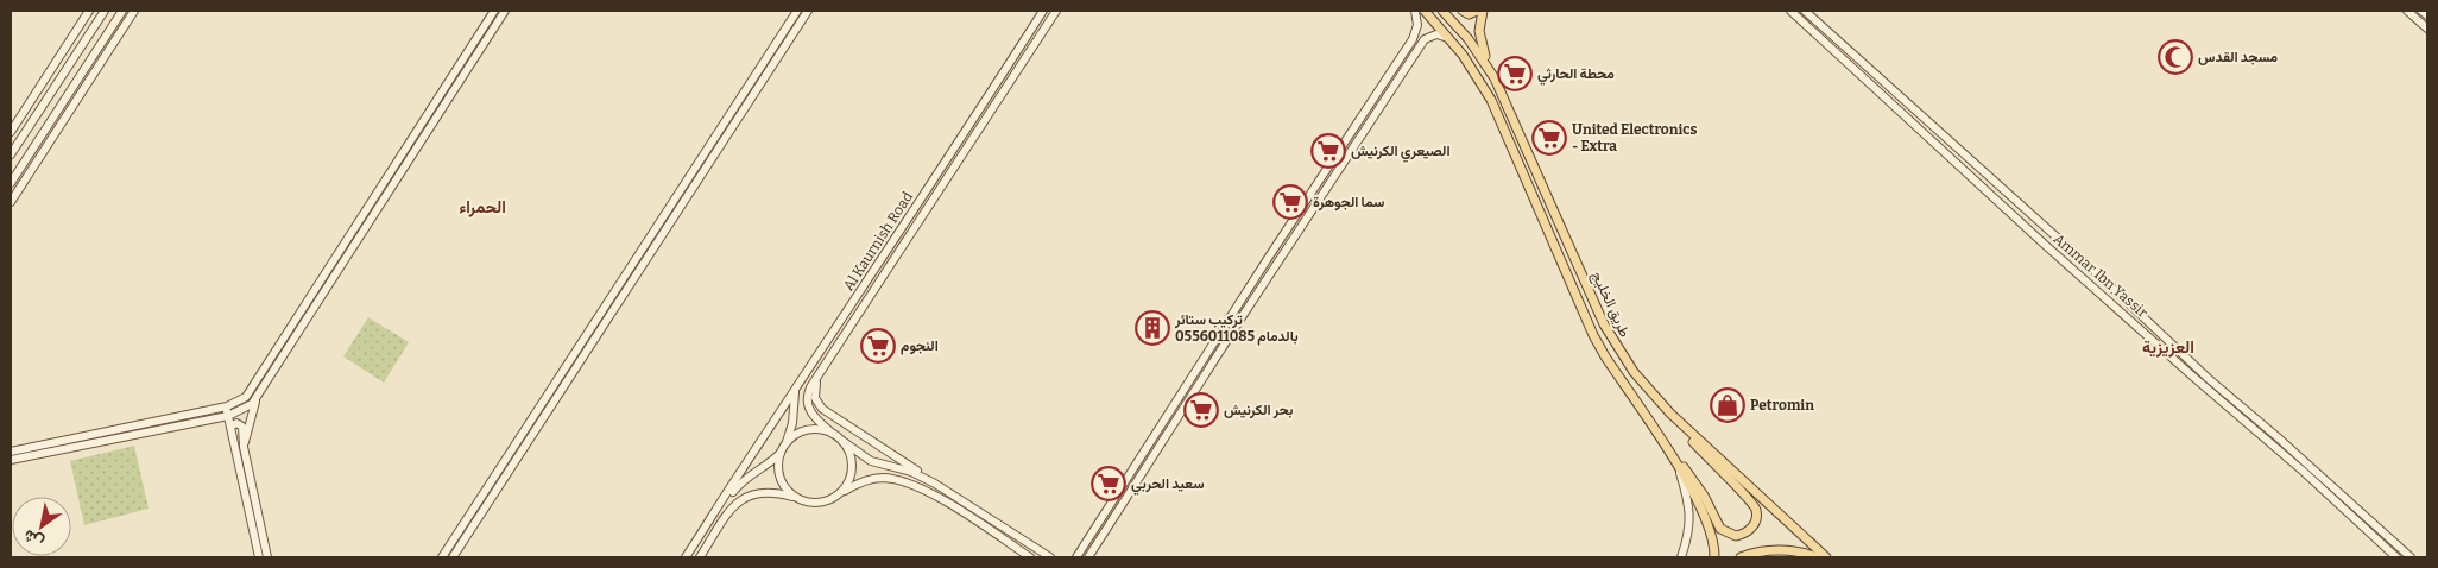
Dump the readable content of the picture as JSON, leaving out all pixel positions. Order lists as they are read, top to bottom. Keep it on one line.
{"streets":{"main road":["طريق الخليج"],"street":["Al Kaurnish Road","Ammar Ibn Yassir"]},"districts":["الحمراء","العزيزية"],"places":{"mosque":["مسجد القدس"],"supermarket":["محطة الحارثي","United Electronics - Extra","الصيعري الكرنيش","سما الجوهرة","النجوم","بحر الكرنيش","سعيد الحربي"],"building":["تركيب ستائر بالدمام 0556011085"],"shop":["Petromin"]},"north":"bottom left"}
